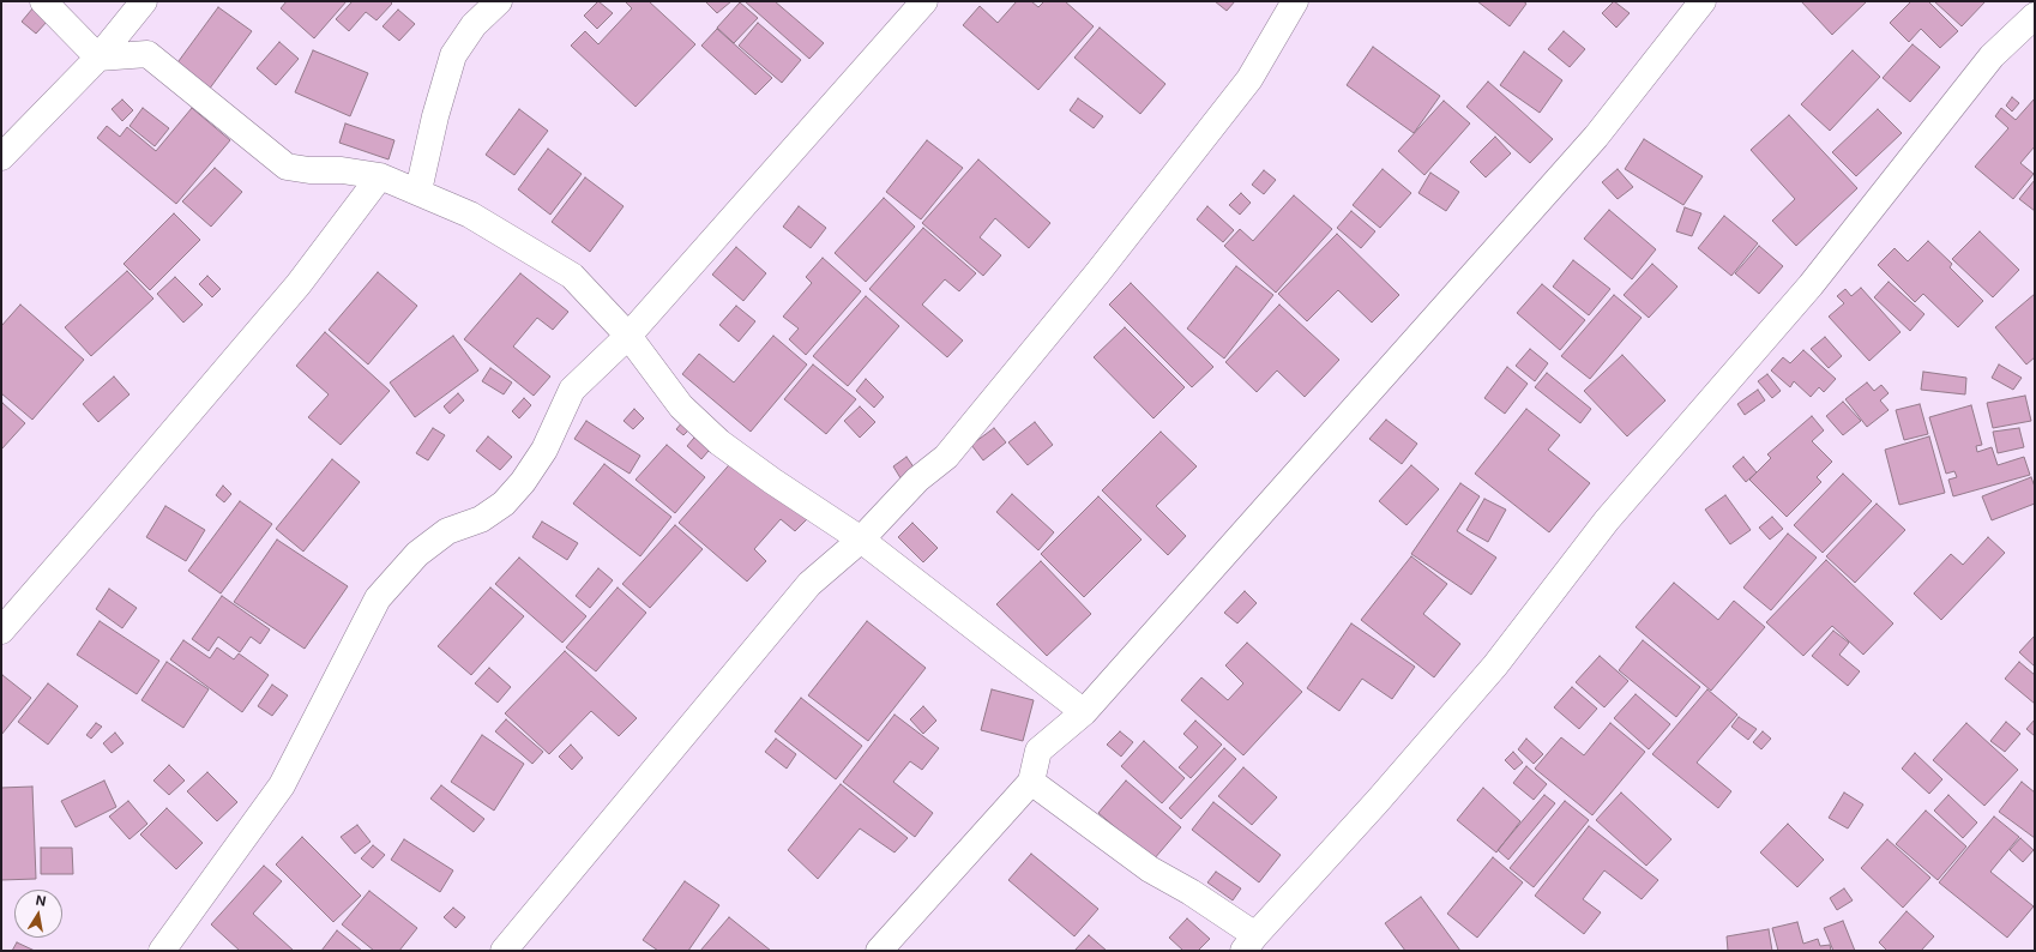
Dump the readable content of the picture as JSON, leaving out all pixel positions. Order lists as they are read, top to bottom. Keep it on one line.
{"north":"top"}
